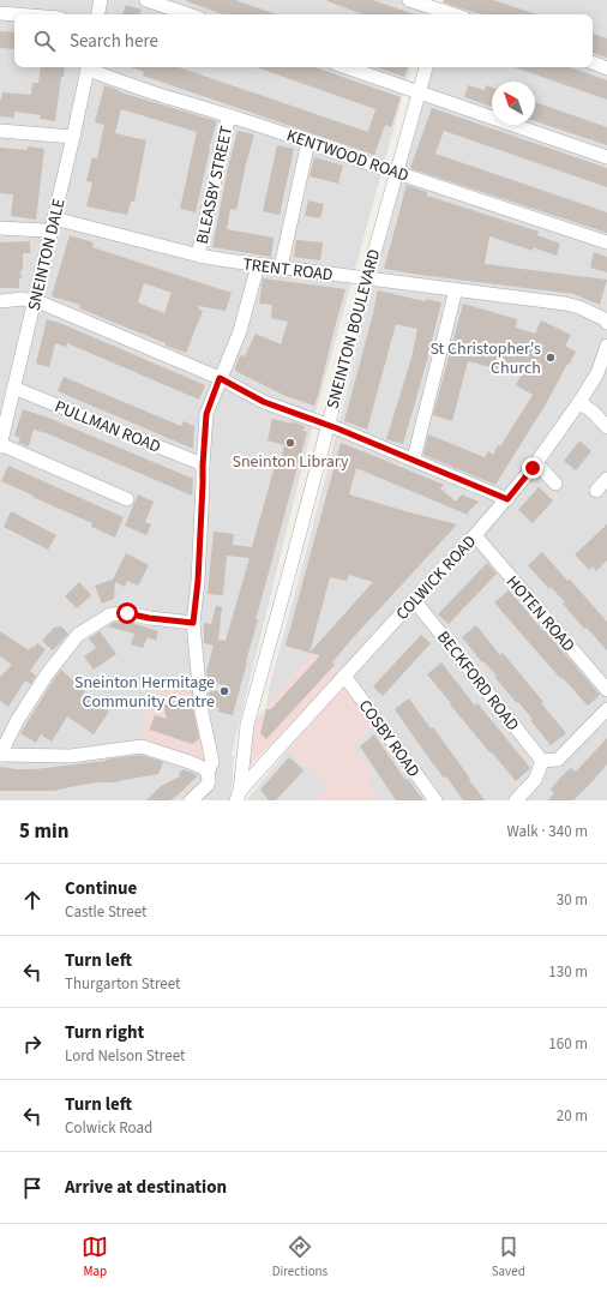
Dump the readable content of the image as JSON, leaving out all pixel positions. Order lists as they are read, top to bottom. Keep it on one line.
{"streets":{"street":["KENTWOOD ROAD","BLEASBY STREET","SNEINTON DALE","TRENT ROAD","SNEINTON BOULEVARD","PULLMAN ROAD","COLWICK ROAD","HOTEN ROAD","BECKFORD ROAD","COSBY ROAD"]},"crossings":[["KENTWOOD ROAD","BLEASBY STREET"],["KENTWOOD ROAD","SNEINTON DALE"],["KENTWOOD ROAD","SNEINTON BOULEVARD"],["BLEASBY STREET","TRENT ROAD"],["SNEINTON DALE","TRENT ROAD"],["SNEINTON DALE","PULLMAN ROAD"],["TRENT ROAD","SNEINTON BOULEVARD"],["SNEINTON BOULEVARD","COLWICK ROAD"],["COLWICK ROAD","HOTEN ROAD"],["COLWICK ROAD","BECKFORD ROAD"],["COLWICK ROAD","COSBY ROAD"]],"places":["St Christopher's Church","Sneinton Library","Sneinton Hermitage Community Centre"],"north":"top left","page":{"search":"Search here","heading":["5 min","Walk · 340 m"],"list":[["Continue","Castle Street","30 m"],["Turn left","Thurgarton Street","130 m"],["Turn right","Lord Nelson Street","160 m"],["Turn left","Colwick Road","20 m"],"Arrive at destination"],"nav":["Map","Directions","Saved"]}}
